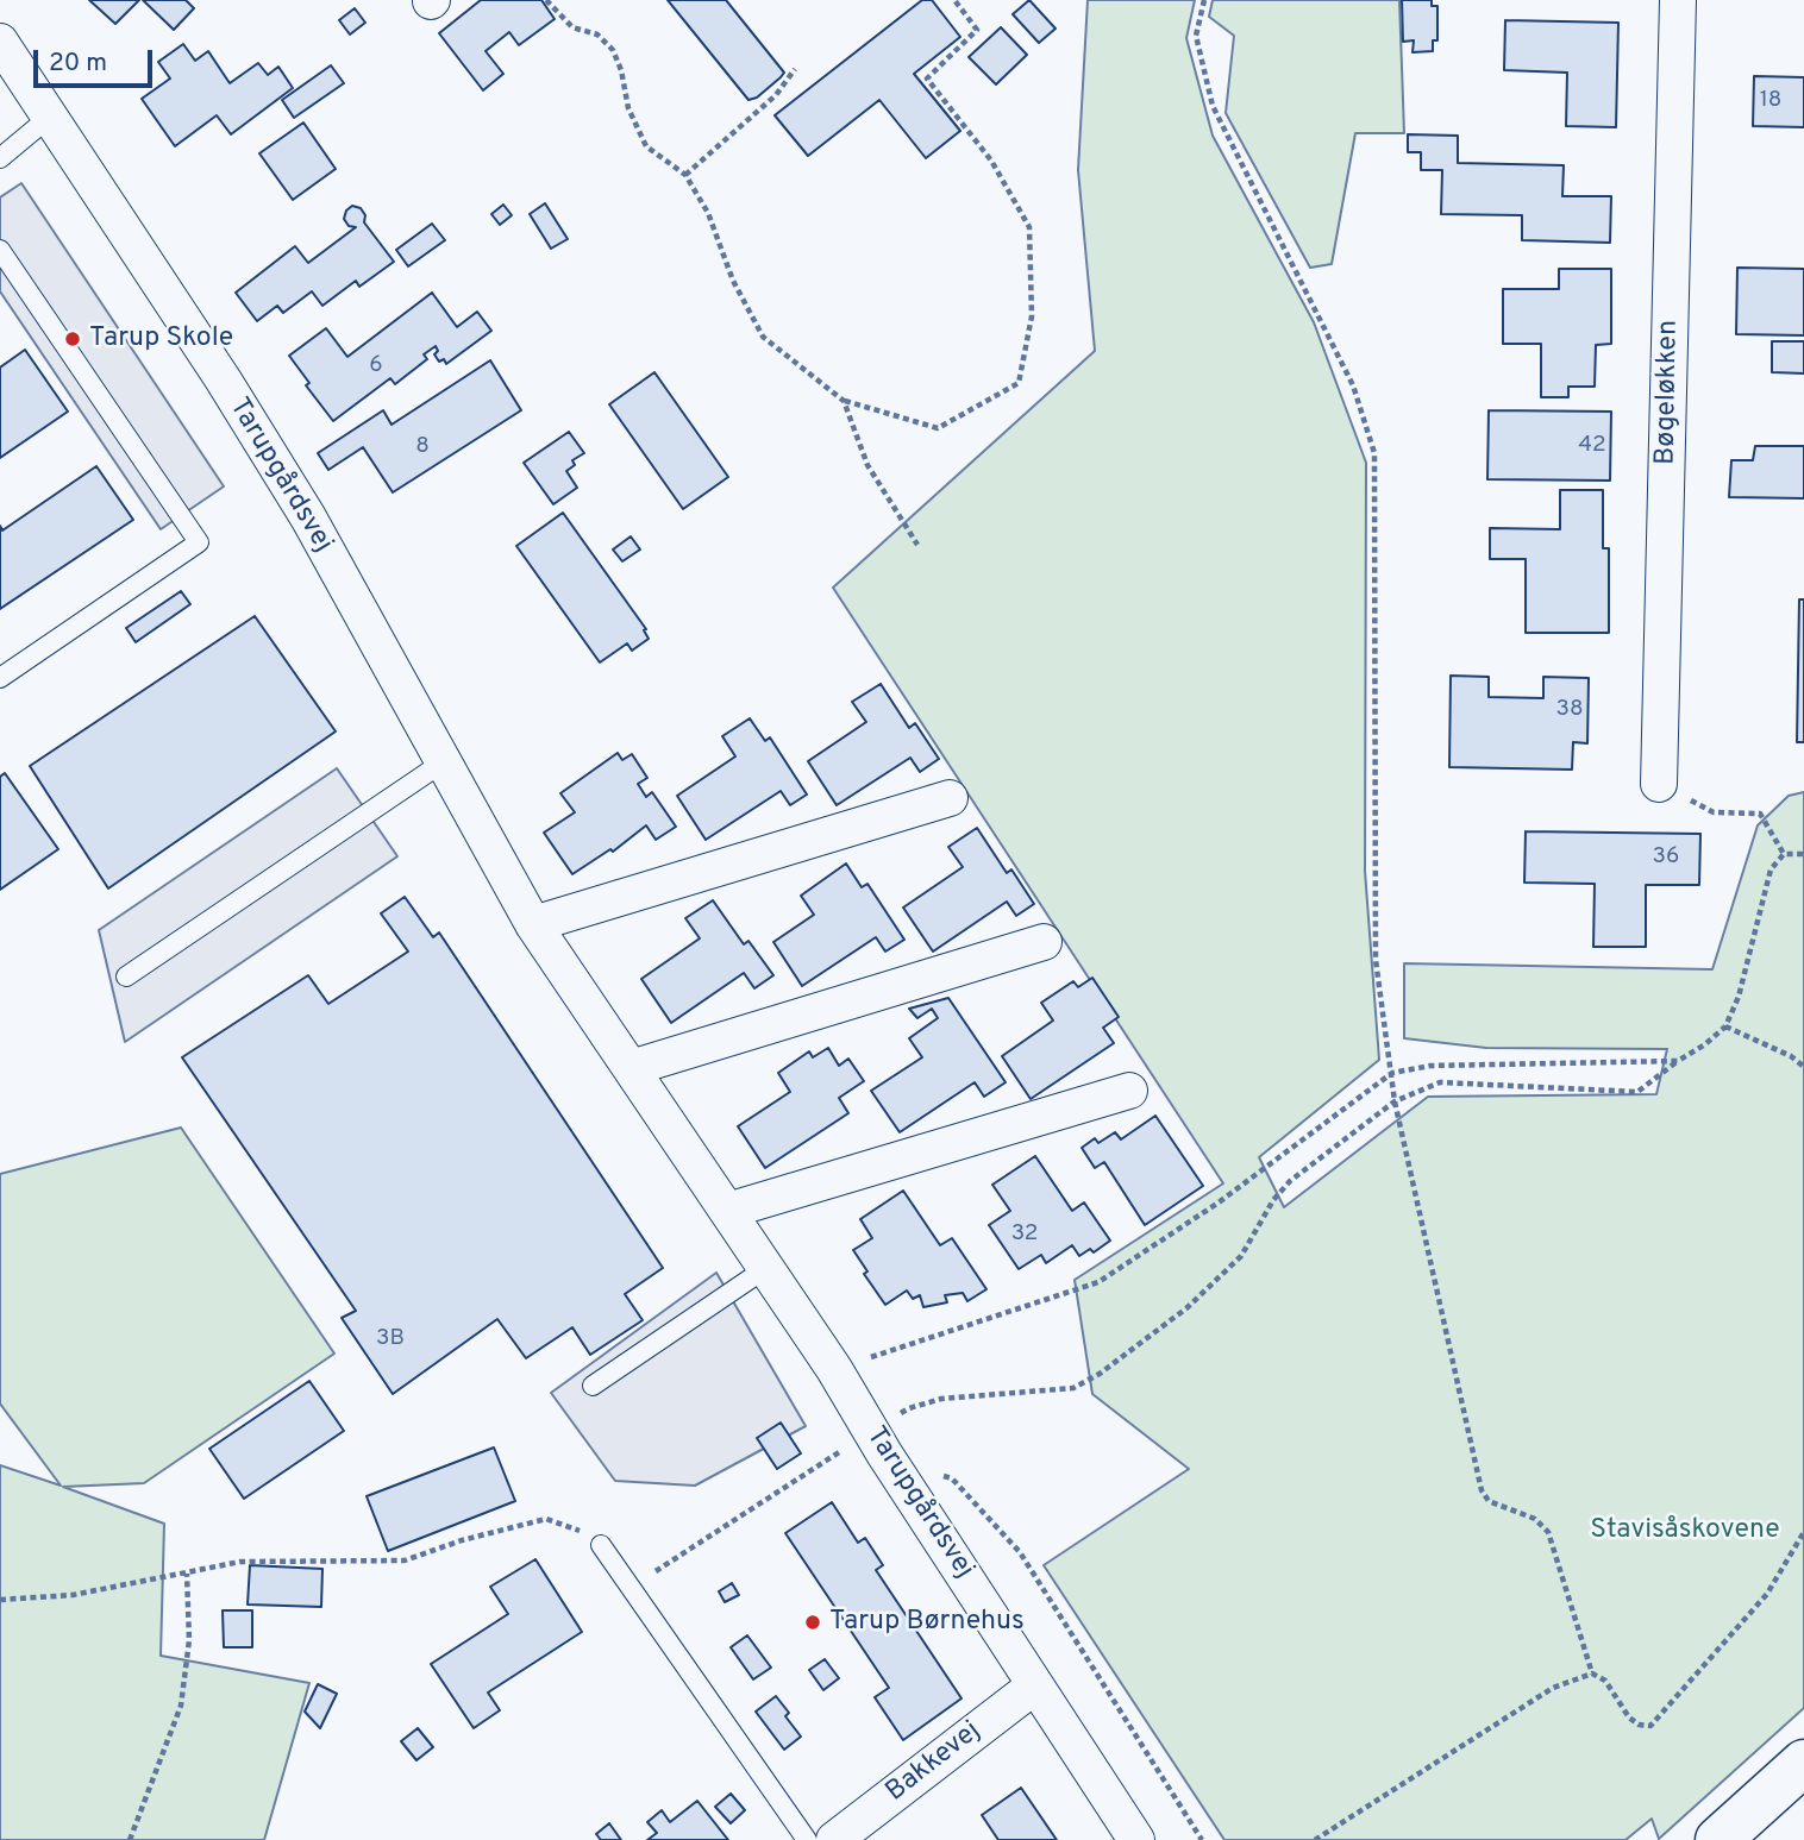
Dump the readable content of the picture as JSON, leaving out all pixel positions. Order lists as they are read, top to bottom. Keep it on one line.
{"streets":{"street":["Bøgeløkken","Tarupgårdsvej","Bakkevej"]},"crossings":[["Tarupgårdsvej","Bakkevej"]],"parks":["Stavisåskovene"],"places":["Tarup Skole","Tarup Børnehus"],"house_numbers":["18","6","42","8","38","36","32","3B"],"scale_bar":"20 m"}
